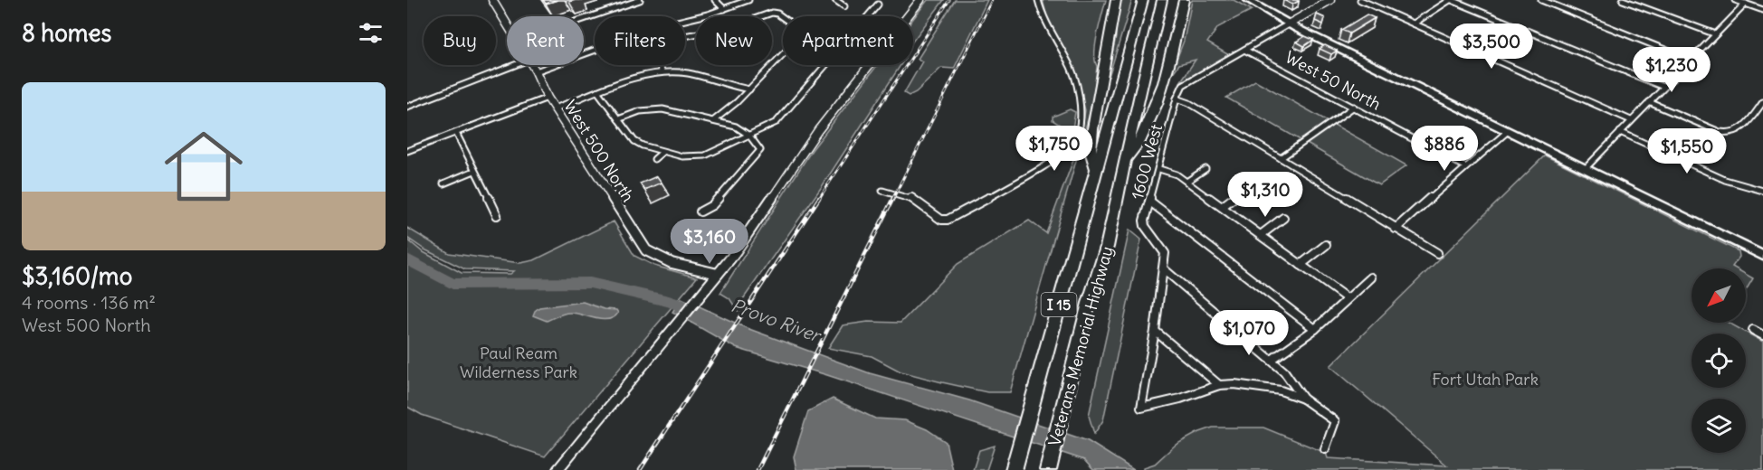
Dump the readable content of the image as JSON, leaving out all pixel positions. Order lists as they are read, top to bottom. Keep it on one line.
{"streets":{"highway":["I 15","Veterans Memorial Highway"],"street":["West 50 North","West 500 North","1600 West"]},"crossings":[["West 50 North","1600 West"]],"water":["Provo River"],"parks":["Paul Ream Wilderness Park","Fort Utah Park"],"north":"bottom left","page":{"heading":"8 homes","chip":["Buy","Rent","Filters","New","Apartment"],"price":["$3,500","$1,230","$1,750","$886","$1,550","$1,310","$3,160","$1,070"],"list":[{"name":"$3,160/mo","note":"4 rooms · 136 m² · West 500 North"}]}}
